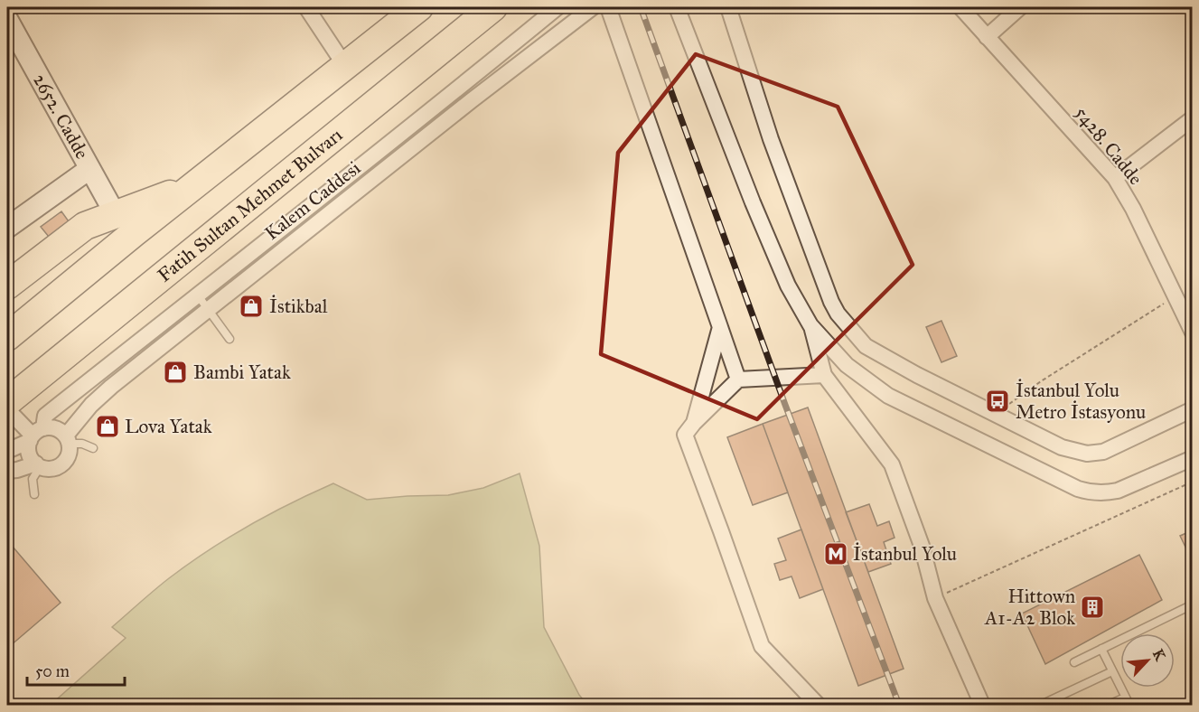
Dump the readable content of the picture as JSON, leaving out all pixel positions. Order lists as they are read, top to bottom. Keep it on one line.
{"streets":{"highway":["Fatih Sultan Mehmet Bulvarı"],"street":["2652. Cadde","5428. Cadde","Kalem Caddesi"]},"places":{"shop":["İstikbal","Bambi Yatak","Lova Yatak"],"bus stop":["İstanbul Yolu Metro İstasyonu"],"metro station":["İstanbul Yolu"],"building":["Hittown A1-A2 Blok"]},"scale_bar":"50 m","north":"top right"}
